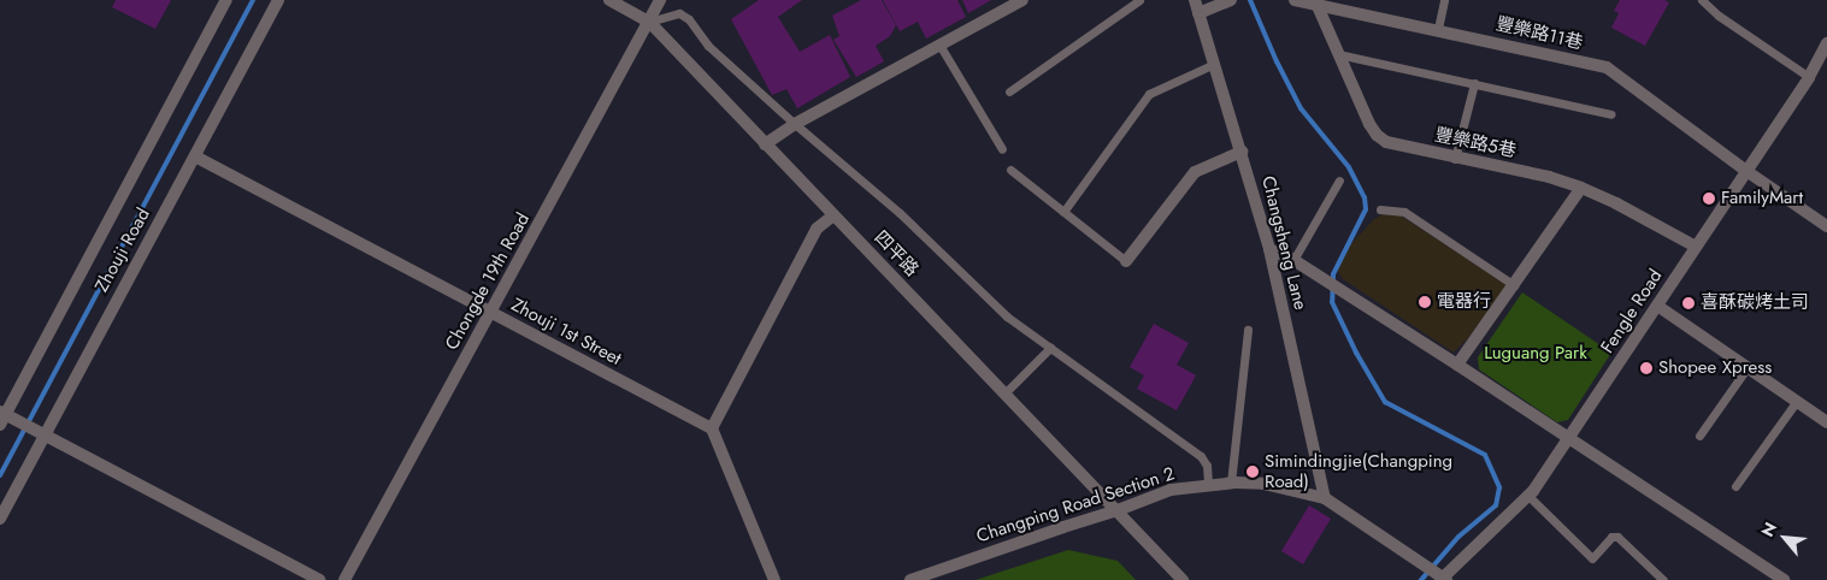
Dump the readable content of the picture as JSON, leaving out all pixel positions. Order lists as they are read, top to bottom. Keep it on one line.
{"streets":{"street":["豐樂路11巷","豐樂路5巷","Changsheng Lane","Zhouji Road","四平路","Chongde 19th Road","Fengle Road","Zhouji 1st Street","Changping Road Section 2"]},"crossings":[["豐樂路11巷","豐樂路5巷"],["豐樂路11巷","Fengle Road"],["豐樂路5巷","Fengle Road"],["Changsheng Lane","Changping Road Section 2"],["Zhouji Road","Zhouji 1st Street"],["四平路","Chongde 19th Road"],["四平路","Changping Road Section 2"],["Chongde 19th Road","Zhouji 1st Street"],["Fengle Road","Changping Road Section 2"]],"parks":["Luguang Park"],"places":["FamilyMart","電器行","喜酥碳烤土司","Shopee Xpress","Simindingjie(Changping Road)"],"north":"top left"}
